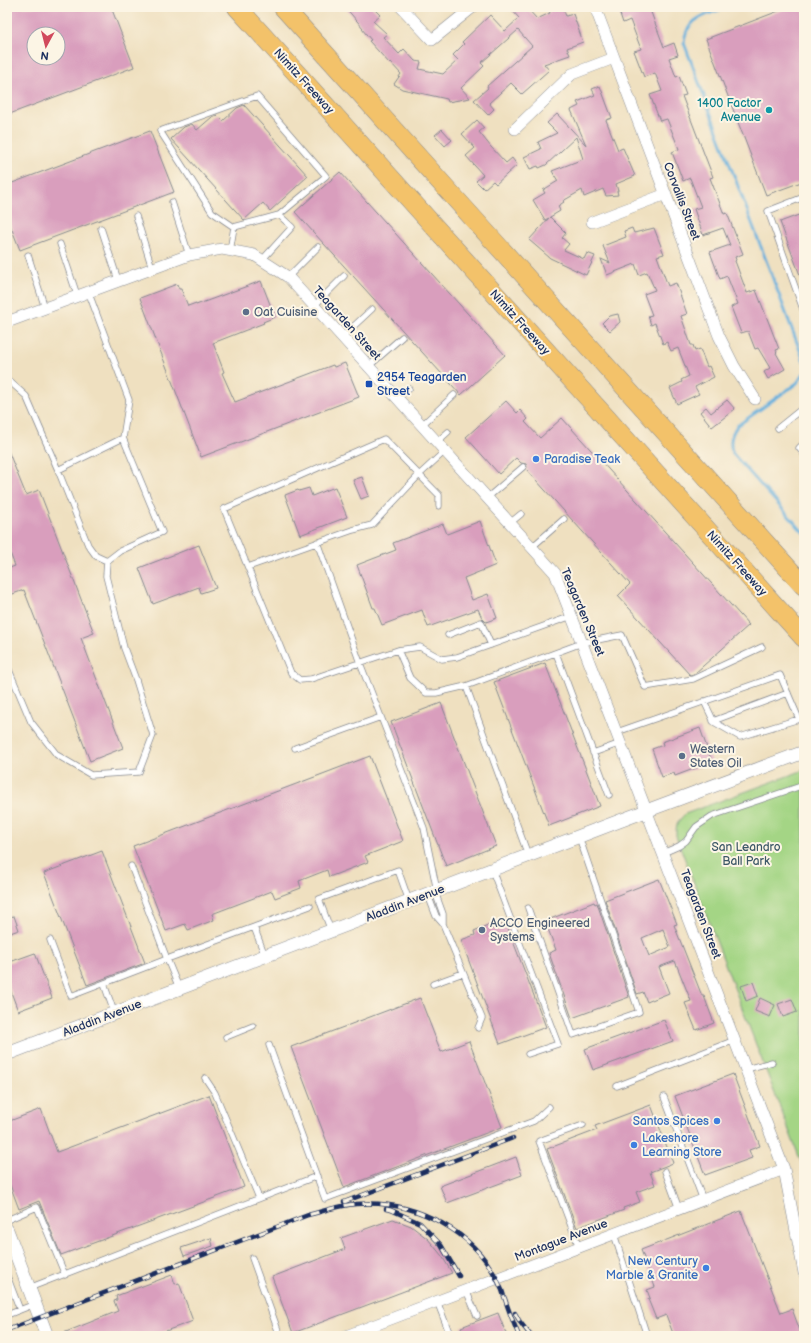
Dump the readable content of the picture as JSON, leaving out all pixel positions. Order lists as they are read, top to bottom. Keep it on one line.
{"streets":{"highway":["Nimitz Freeway"],"street":["Corvallis Street","Teagarden Street","Aladdin Avenue","Montague Avenue"]},"crossings":[["Teagarden Street","Aladdin Avenue"],["Teagarden Street","Montague Avenue"]],"parks":["San Leandro Ball Park"],"places":{"other":["1400 Factor Avenue","Oat Cuisine","Paradise Teak","Western States Oil","ACCO Engineered Systems","Santos Spices","Lakeshore Learning Store","New Century Marble & Granite"],"transit":["2954 Teagarden Street"]},"north":"bottom"}
